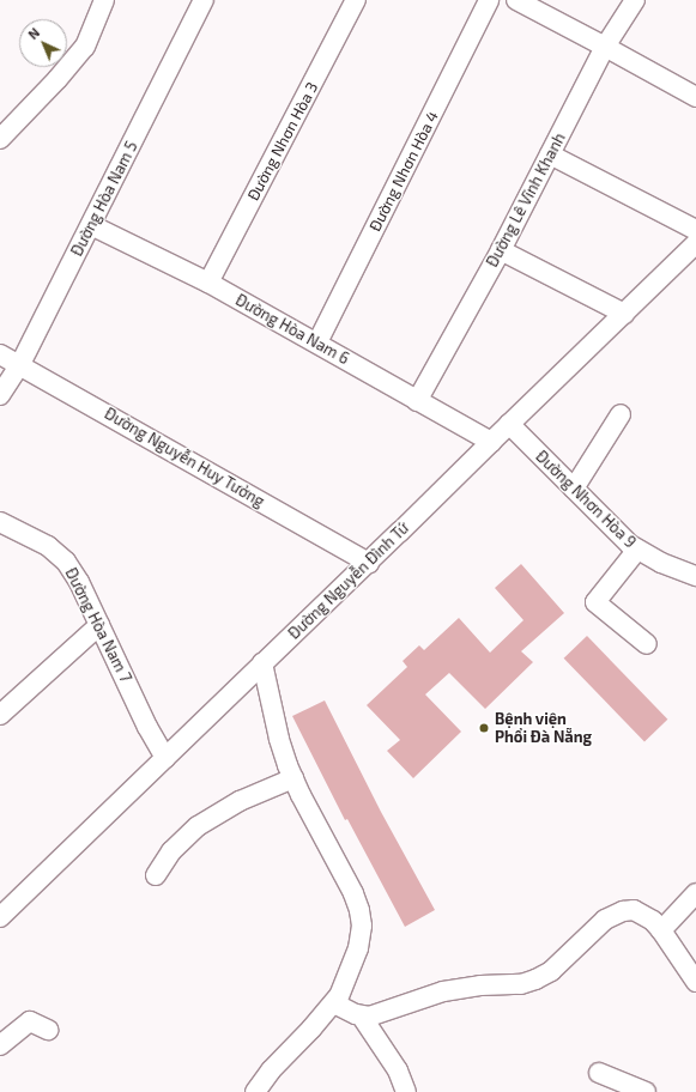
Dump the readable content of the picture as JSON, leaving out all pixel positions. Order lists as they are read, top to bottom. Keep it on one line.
{"streets":{"street":["Đường Nhơn Hòa 3","Đường Nhơn Hòa 4","Đường Hòa Nam 5","Đường Lê Vĩnh Khanh","Đường Hòa Nam 6","Đường Nguyễn Huy Tưởng","Đường Nhơn Hòa 9","Đường Nguyễn Đình Tứ","Đường Hòa Nam 7"]},"crossings":[["Đường Nhơn Hòa 3","Đường Hòa Nam 6"],["Đường Nhơn Hòa 4","Đường Hòa Nam 6"],["Đường Hòa Nam 5","Đường Hòa Nam 6"],["Đường Hòa Nam 5","Đường Nguyễn Huy Tưởng"],["Đường Lê Vĩnh Khanh","Đường Hòa Nam 6"],["Đường Hòa Nam 6","Đường Nguyễn Đình Tứ"],["Đường Nguyễn Huy Tưởng","Đường Nguyễn Đình Tứ"],["Đường Nhơn Hòa 9","Đường Nguyễn Đình Tứ"],["Đường Nguyễn Đình Tứ","Đường Hòa Nam 7"]],"places":["Bệnh viện Phổi Đà Nẵng"],"north":"top left"}
